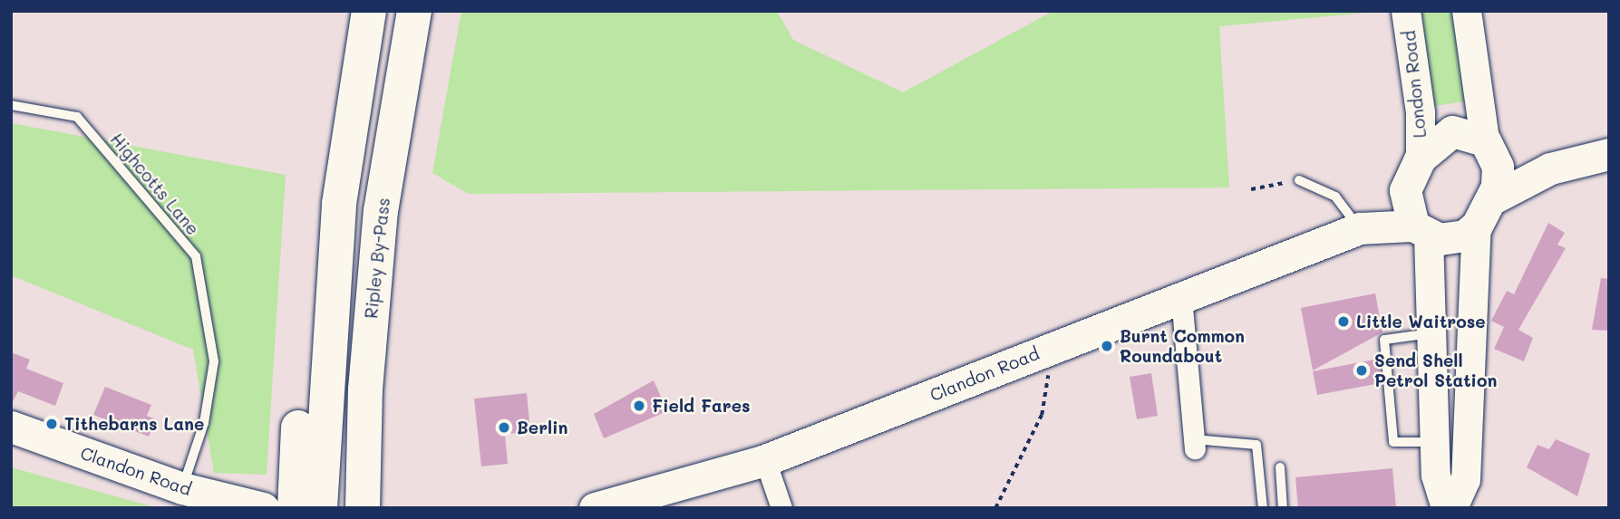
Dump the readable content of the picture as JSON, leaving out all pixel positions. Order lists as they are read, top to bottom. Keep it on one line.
{"streets":{"highway":["Ripley By-Pass"],"main road":["London Road","Clandon Road"],"lane":["Highcotts Lane"]},"crossings":[["London Road","Clandon Road"],["Highcotts Lane","Clandon Road"]],"places":["Little Waitrose","Burnt Common Roundabout","Send Shell Petrol Station","Field Fares","Tithebarns Lane","Berlin"]}
